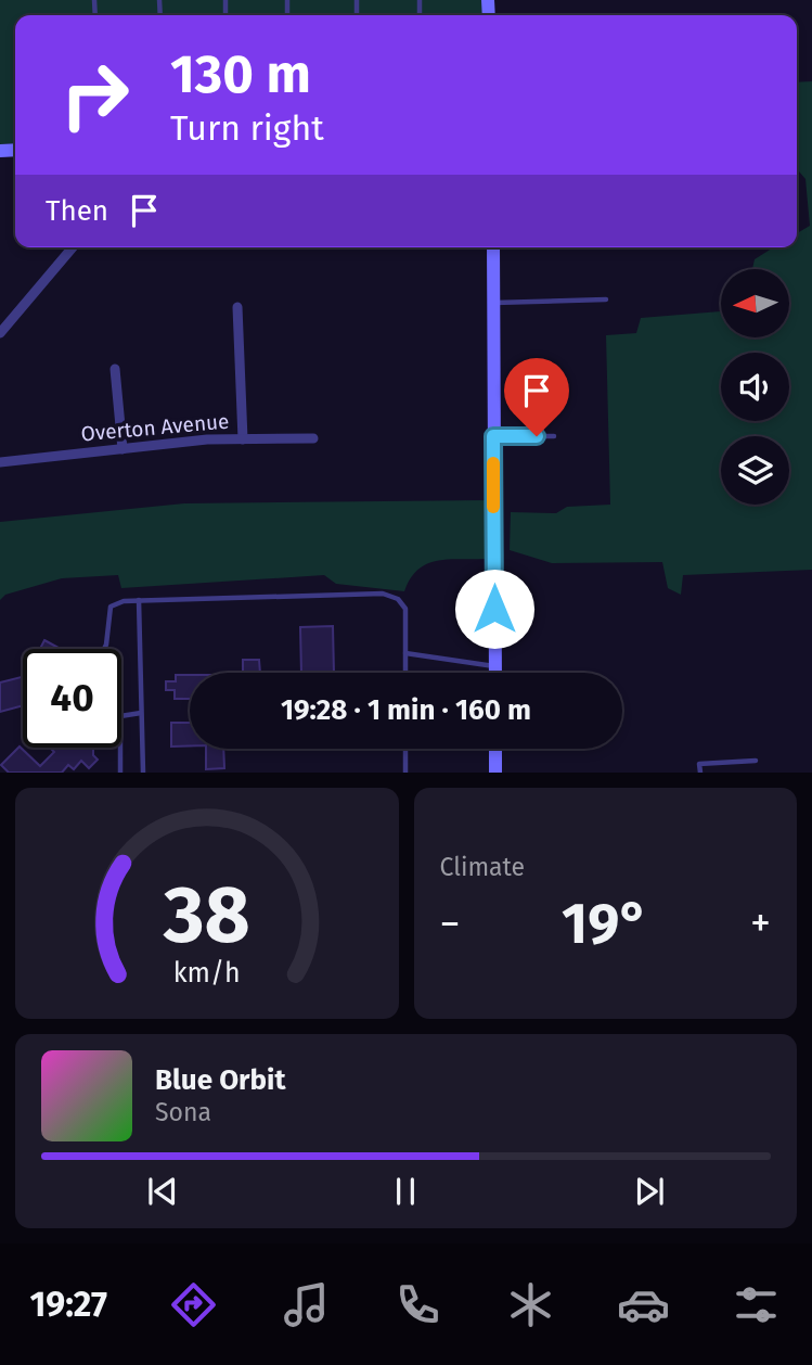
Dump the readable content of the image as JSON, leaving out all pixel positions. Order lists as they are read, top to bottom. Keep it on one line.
{"streets":{"street":["Overton Avenue"]},"north":"left","page":{"turn":["130 m","Turn right"],"then":"Then","limit":"40","trip":"19:28 · 1 min · 160 m","tile":"Climate","heat":["−","19°","+"],"song":["Blue Orbit","Sona"],"tabs":"19:27","gauge":["38","km/h"]}}
